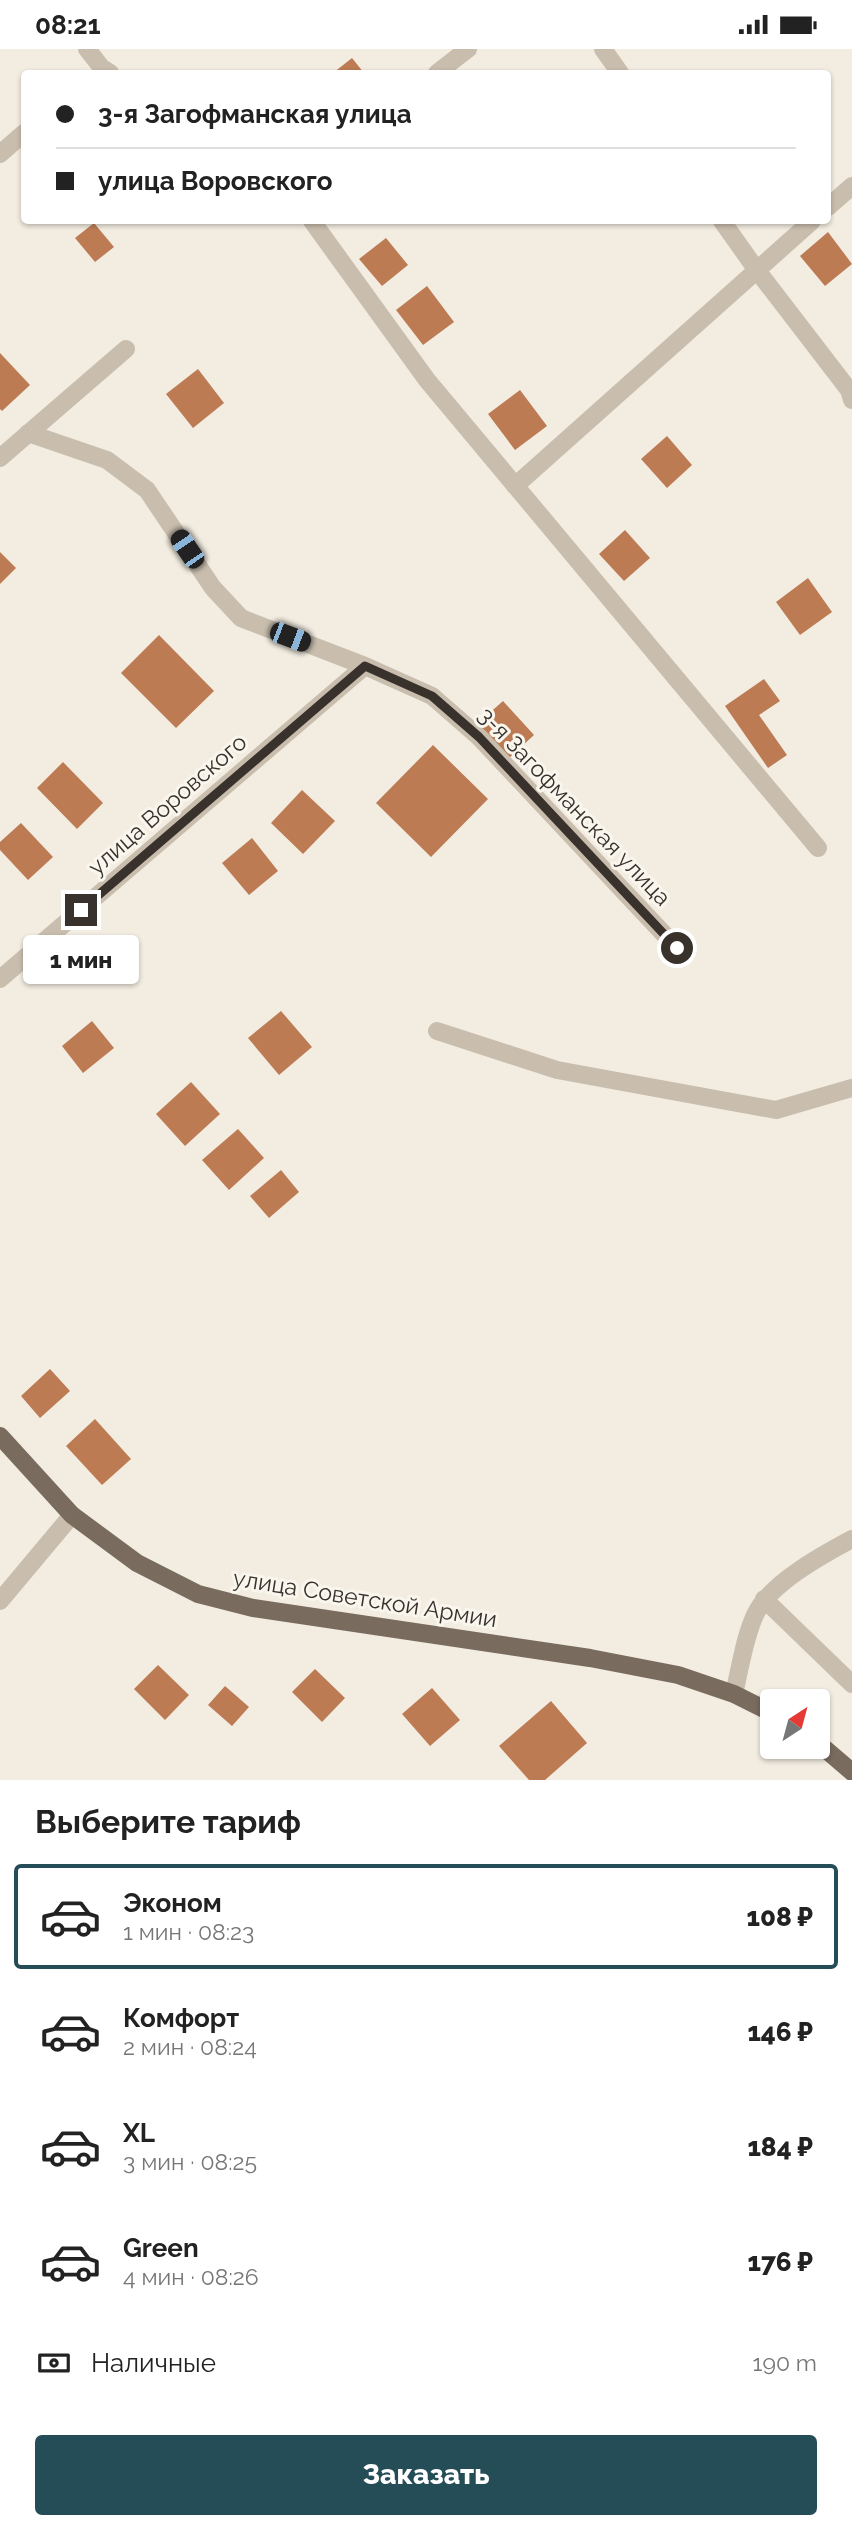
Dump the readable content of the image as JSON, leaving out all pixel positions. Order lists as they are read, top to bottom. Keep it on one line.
{"streets":{"main road":["улица Советской Армии"],"street":["улица Воровского","3-я Загофманская улица"]},"crossings":[["улица Воровского","3-я Загофманская улица"]],"north":"top right","page":{"status":"08:21","banner":["3-я Загофманская улица","улица Воровского"],"bubble":"1 мин","heading":"Выберите тариф","list":[{"name":"Эконом","note":"1 мин · 08:23","value":"108 ₽"},{"name":"Комфорт","note":"2 мин · 08:24","value":"146 ₽"},{"name":"XL","note":"3 мин · 08:25","value":"184 ₽"},{"name":"Green","note":"4 мин · 08:26","value":"176 ₽"}],"pay":["Наличные","190 m"],"buttons":"Заказать"}}
